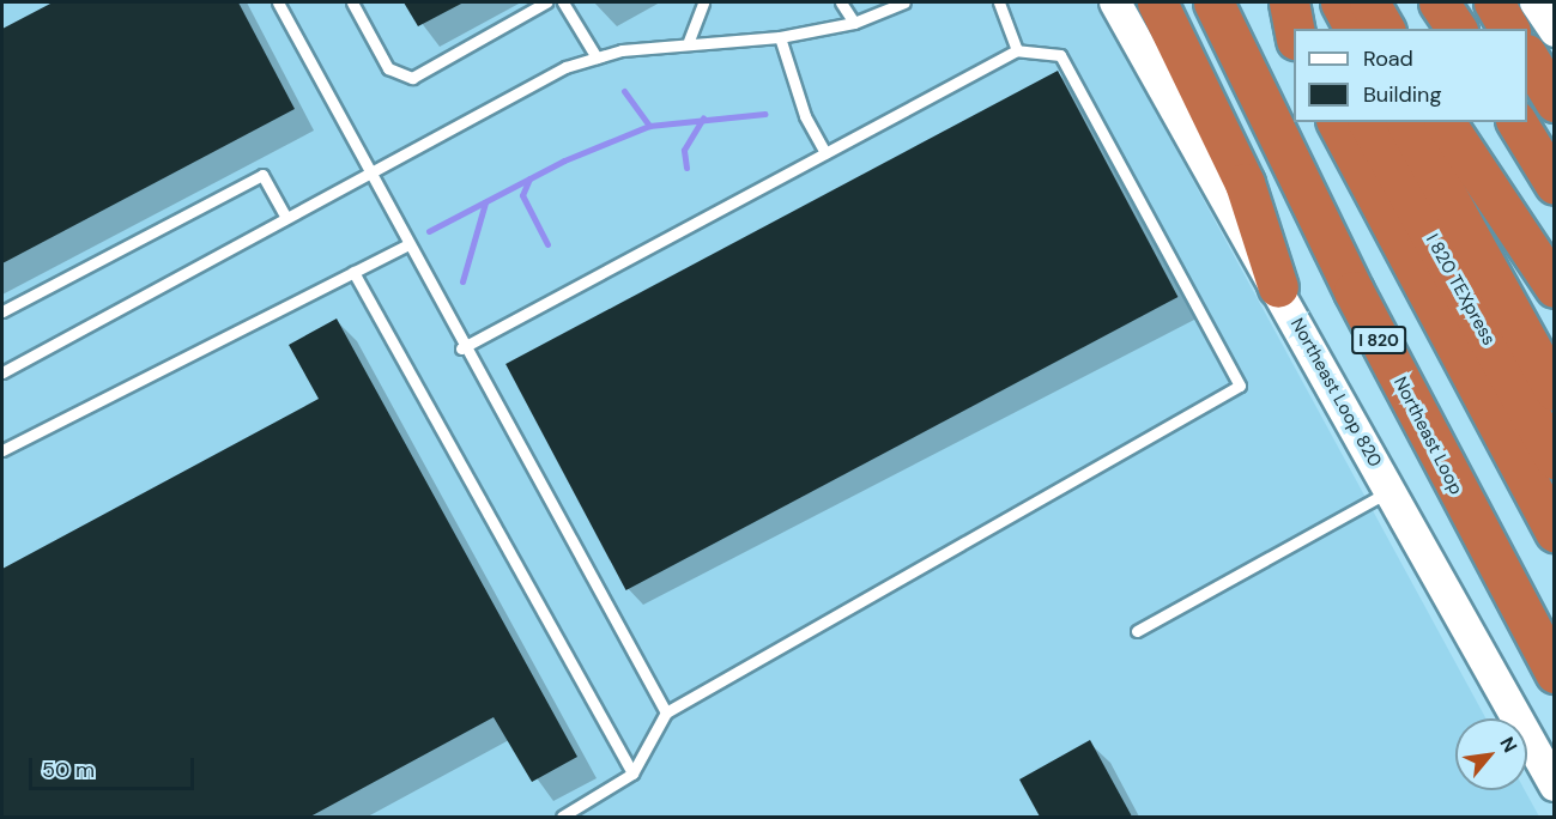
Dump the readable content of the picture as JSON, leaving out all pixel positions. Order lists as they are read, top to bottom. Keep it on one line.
{"streets":{"highway":["I 820 TEXpress","I 820","Northeast Loop"],"main road":["Northeast Loop 820"]},"legend":["Road","Building"],"scale_bar":"50 m","north":"top right"}
